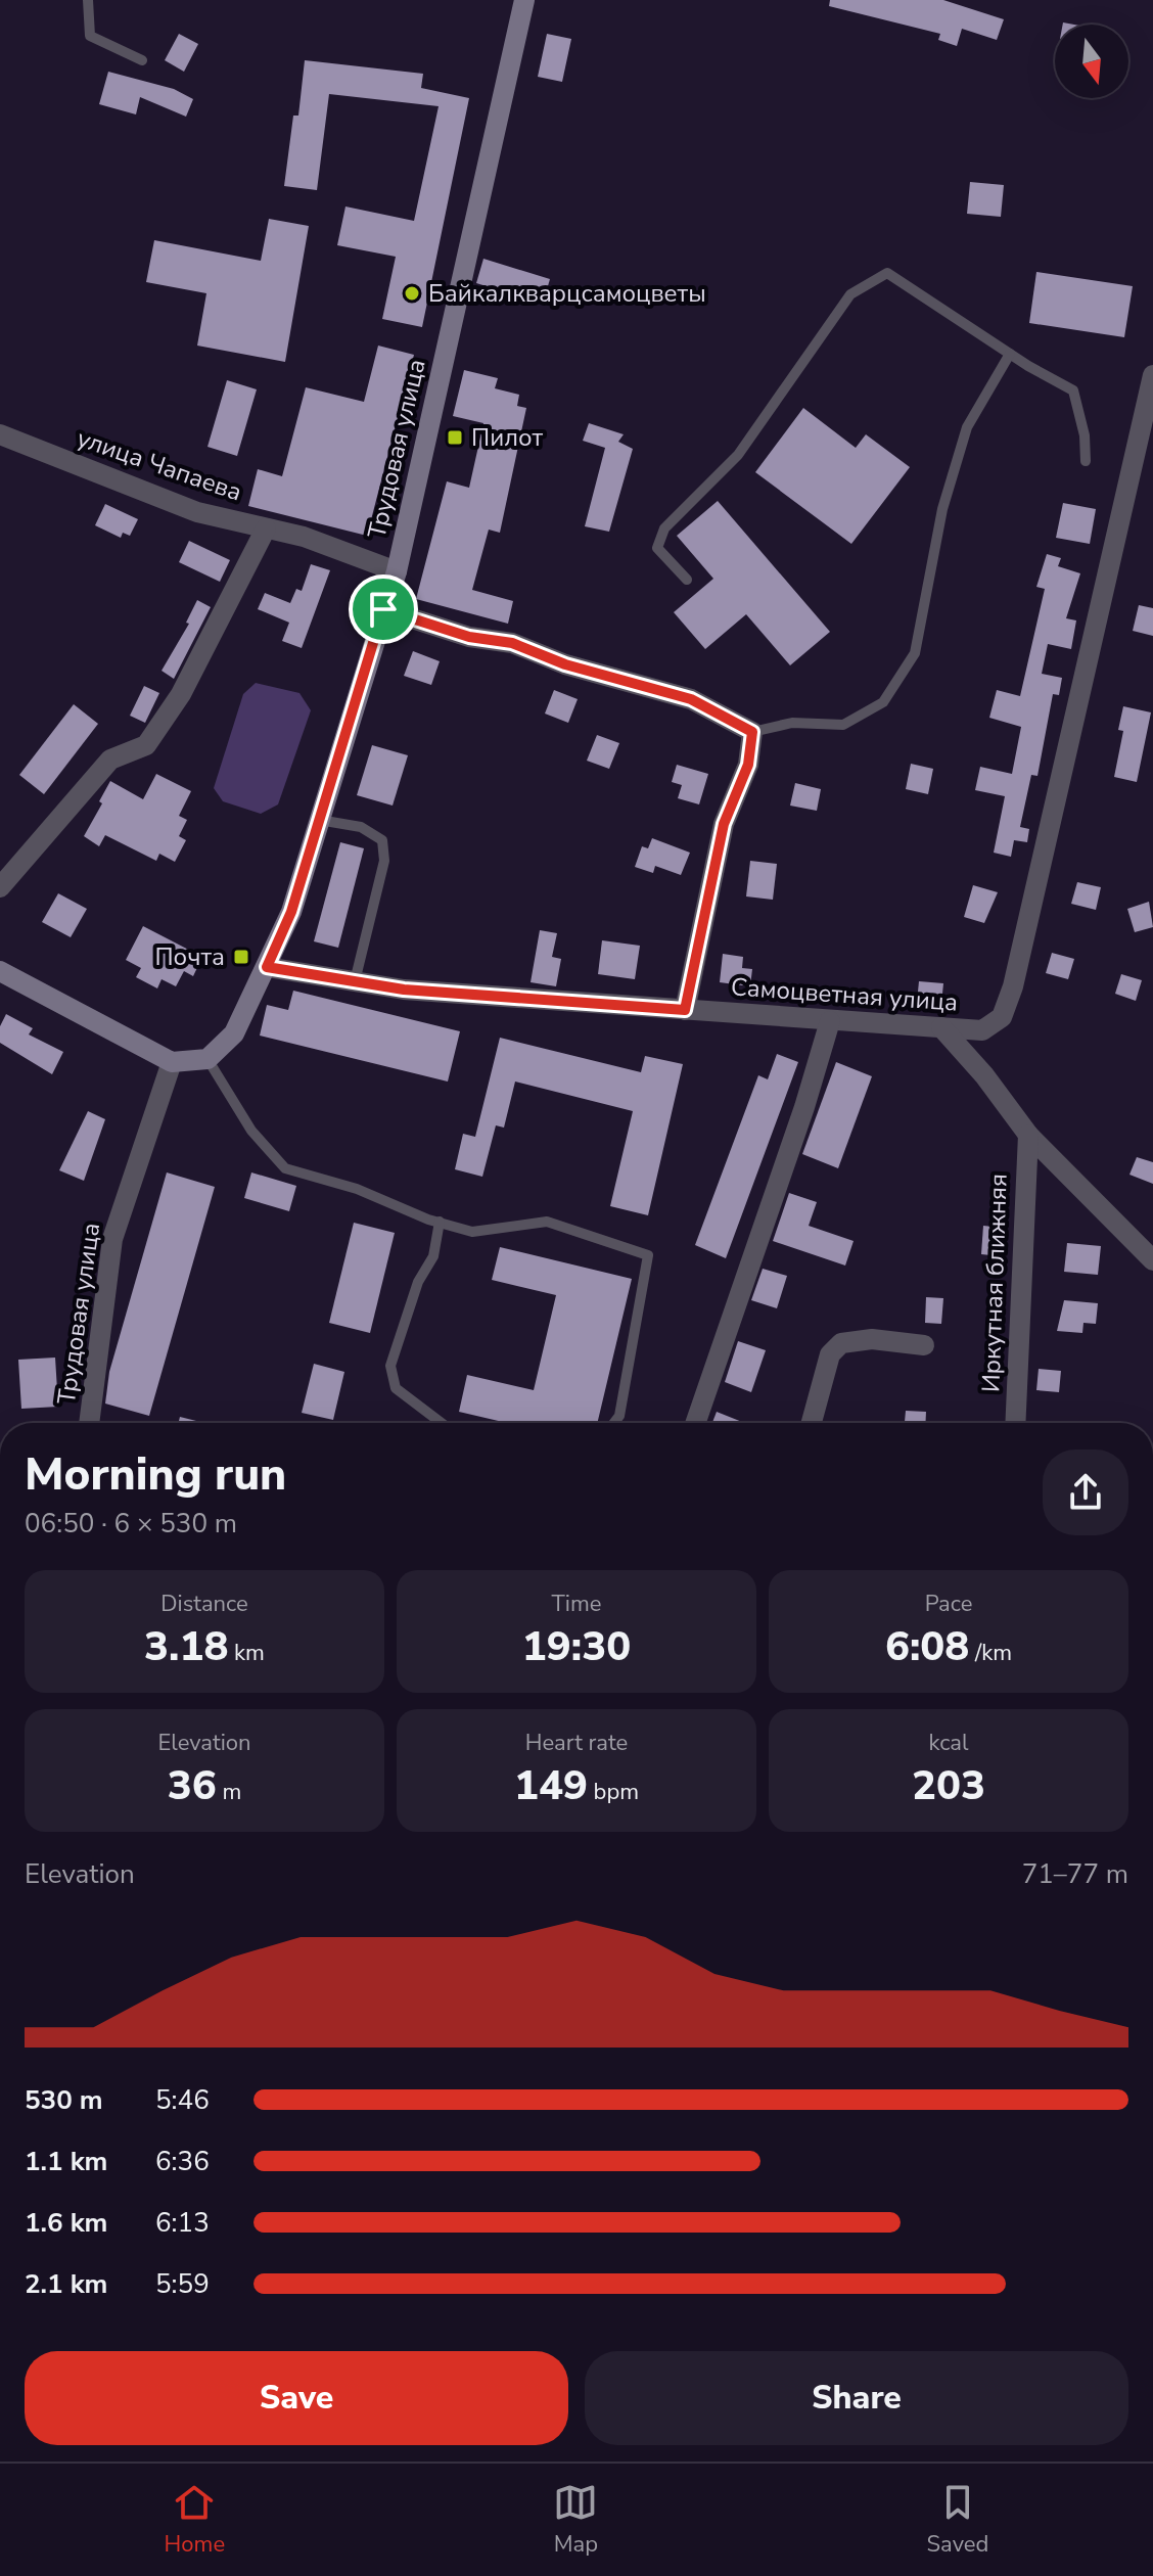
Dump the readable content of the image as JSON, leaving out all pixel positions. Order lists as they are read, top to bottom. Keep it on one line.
{"streets":{"street":["Трудовая улица","улица Чапаева","Самоцветная улица","Иркутная ближняя"]},"crossings":[["Трудовая улица","улица Чапаева"],["Трудовая улица","Самоцветная улица"]],"places":{"other":["Байкалкварцсамоцветы"],"transit":["Пилот","Почта"]},"north":"bottom","page":{"heading":["Morning run","06:50 · 6 × 530 m"],"stats":[["Distance","3.18 km"],["Time","19:30"],["Pace","6:08 /km"],["Elevation","36 m"],["Heart rate","149 bpm"],["kcal","203"]],"chart":["Elevation","71–77 m"],"list":[{"name":"530 m","note":"5:46"},{"name":"1.1 km","note":"6:36"},{"name":"1.6 km","note":"6:13"},{"name":"2.1 km","note":"5:59"}],"buttons":["Save","Share"],"tabs":["Home","Map","Saved"]}}
